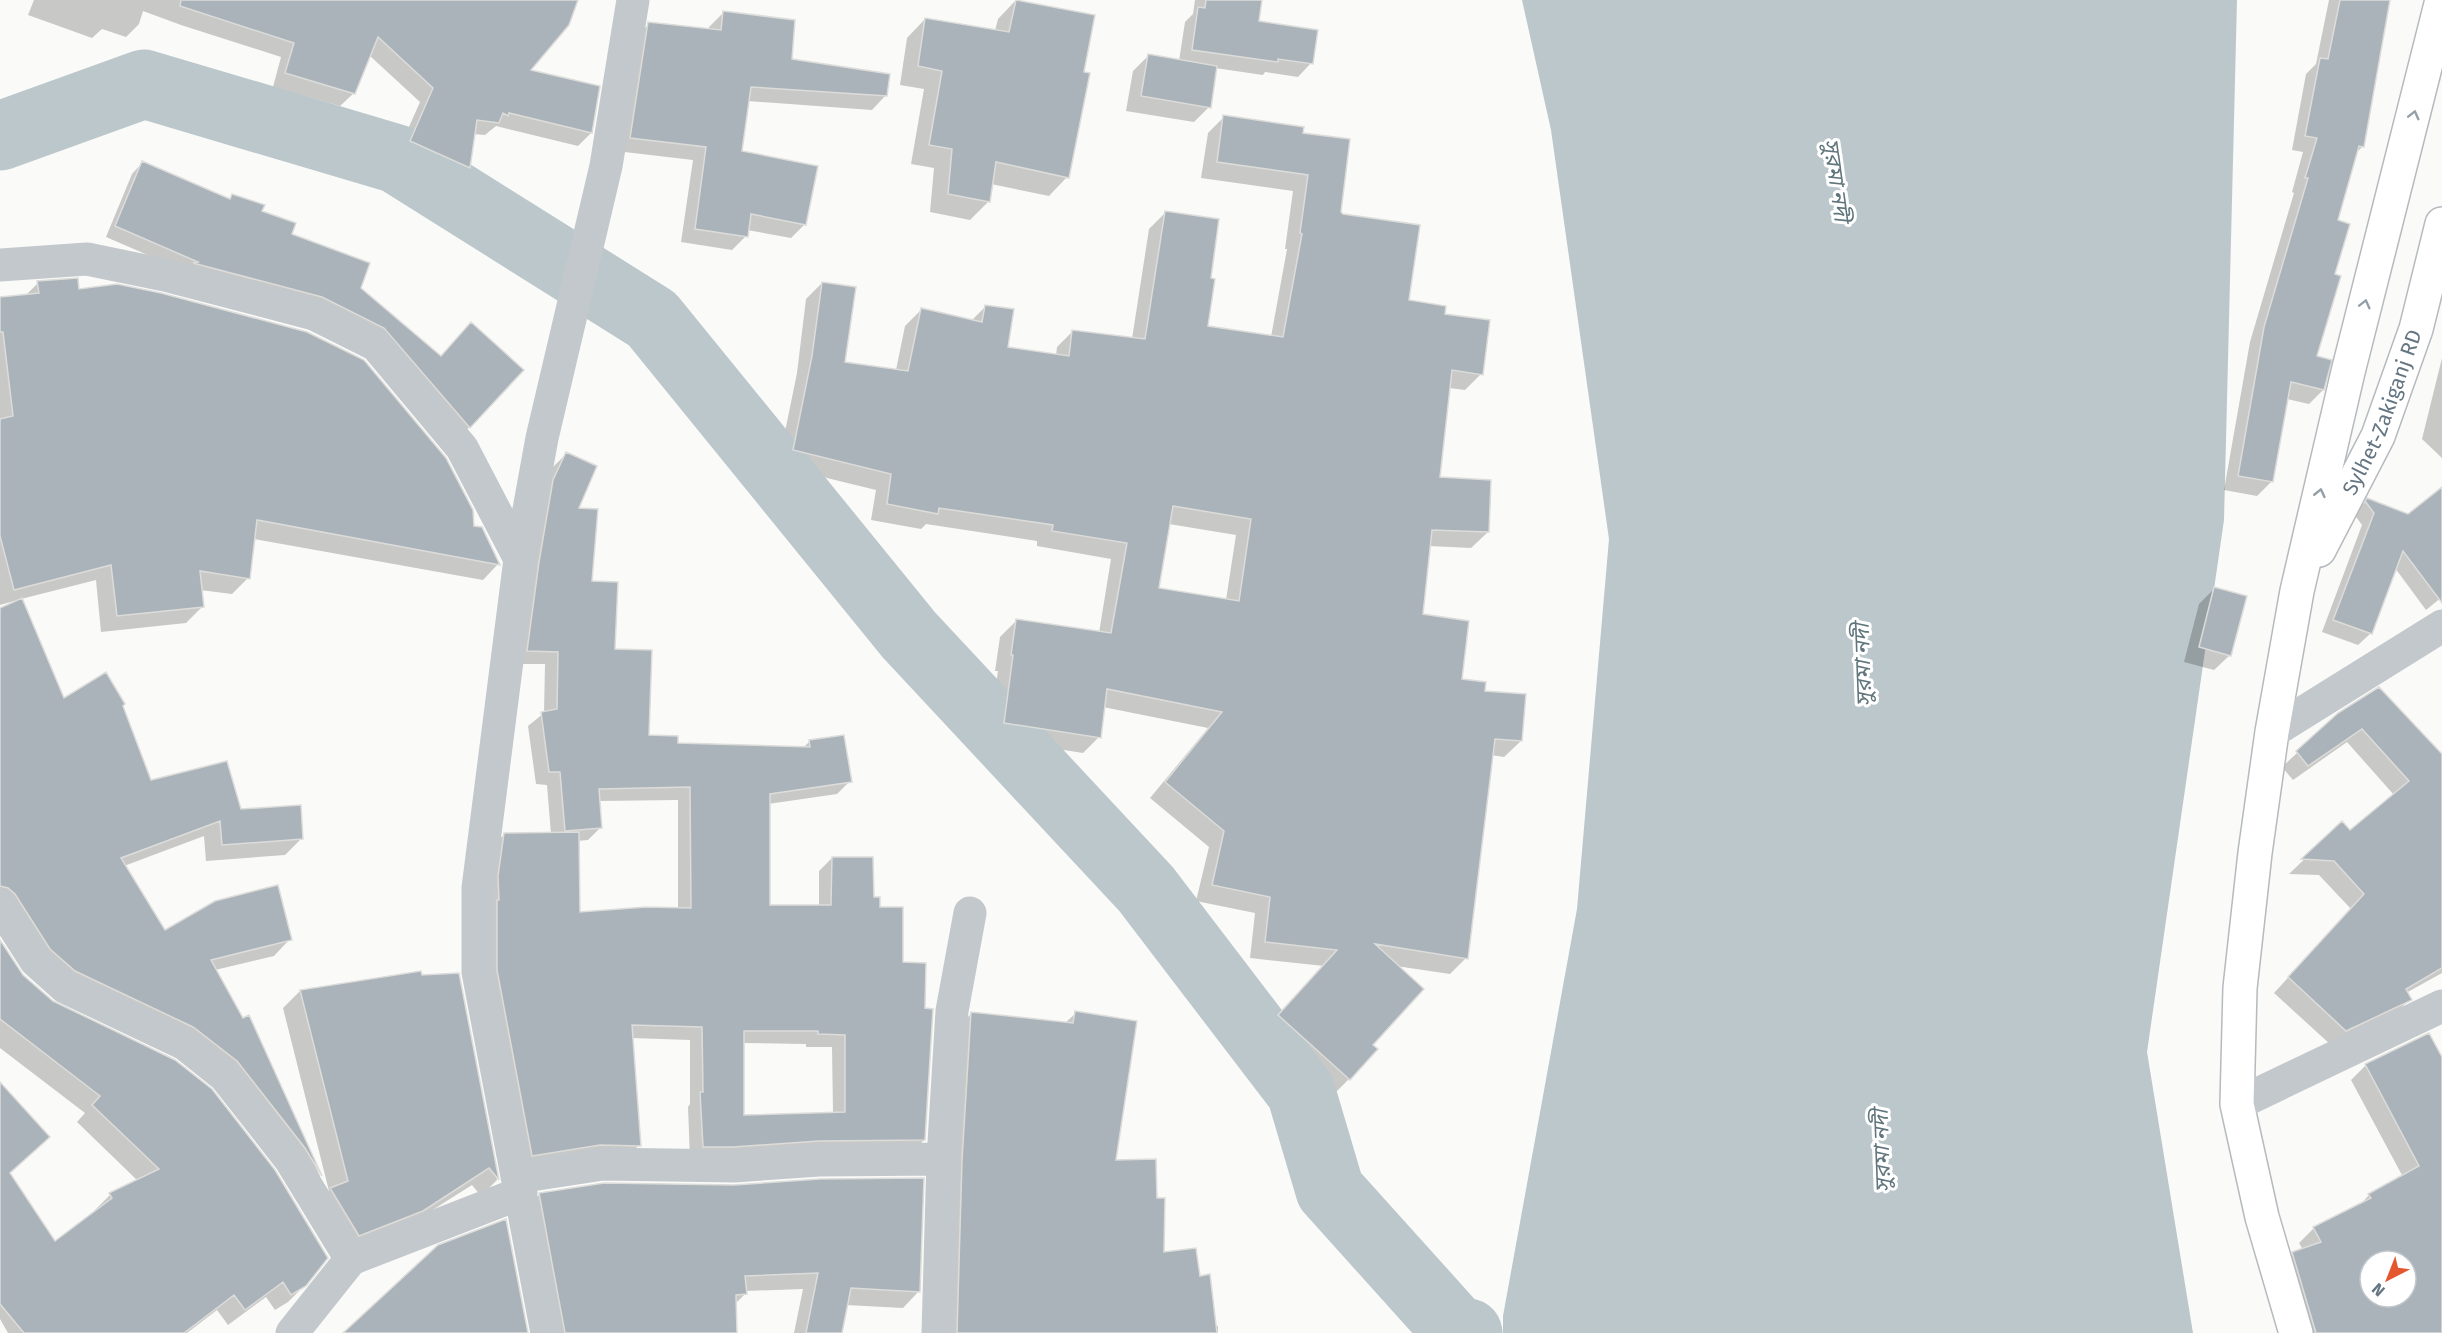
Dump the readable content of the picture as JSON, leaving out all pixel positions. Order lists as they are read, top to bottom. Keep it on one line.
{"streets":{"main road":["Sylhet-Zakiganj RD"]},"water":["সুরমা নদী"],"north":"bottom left"}
